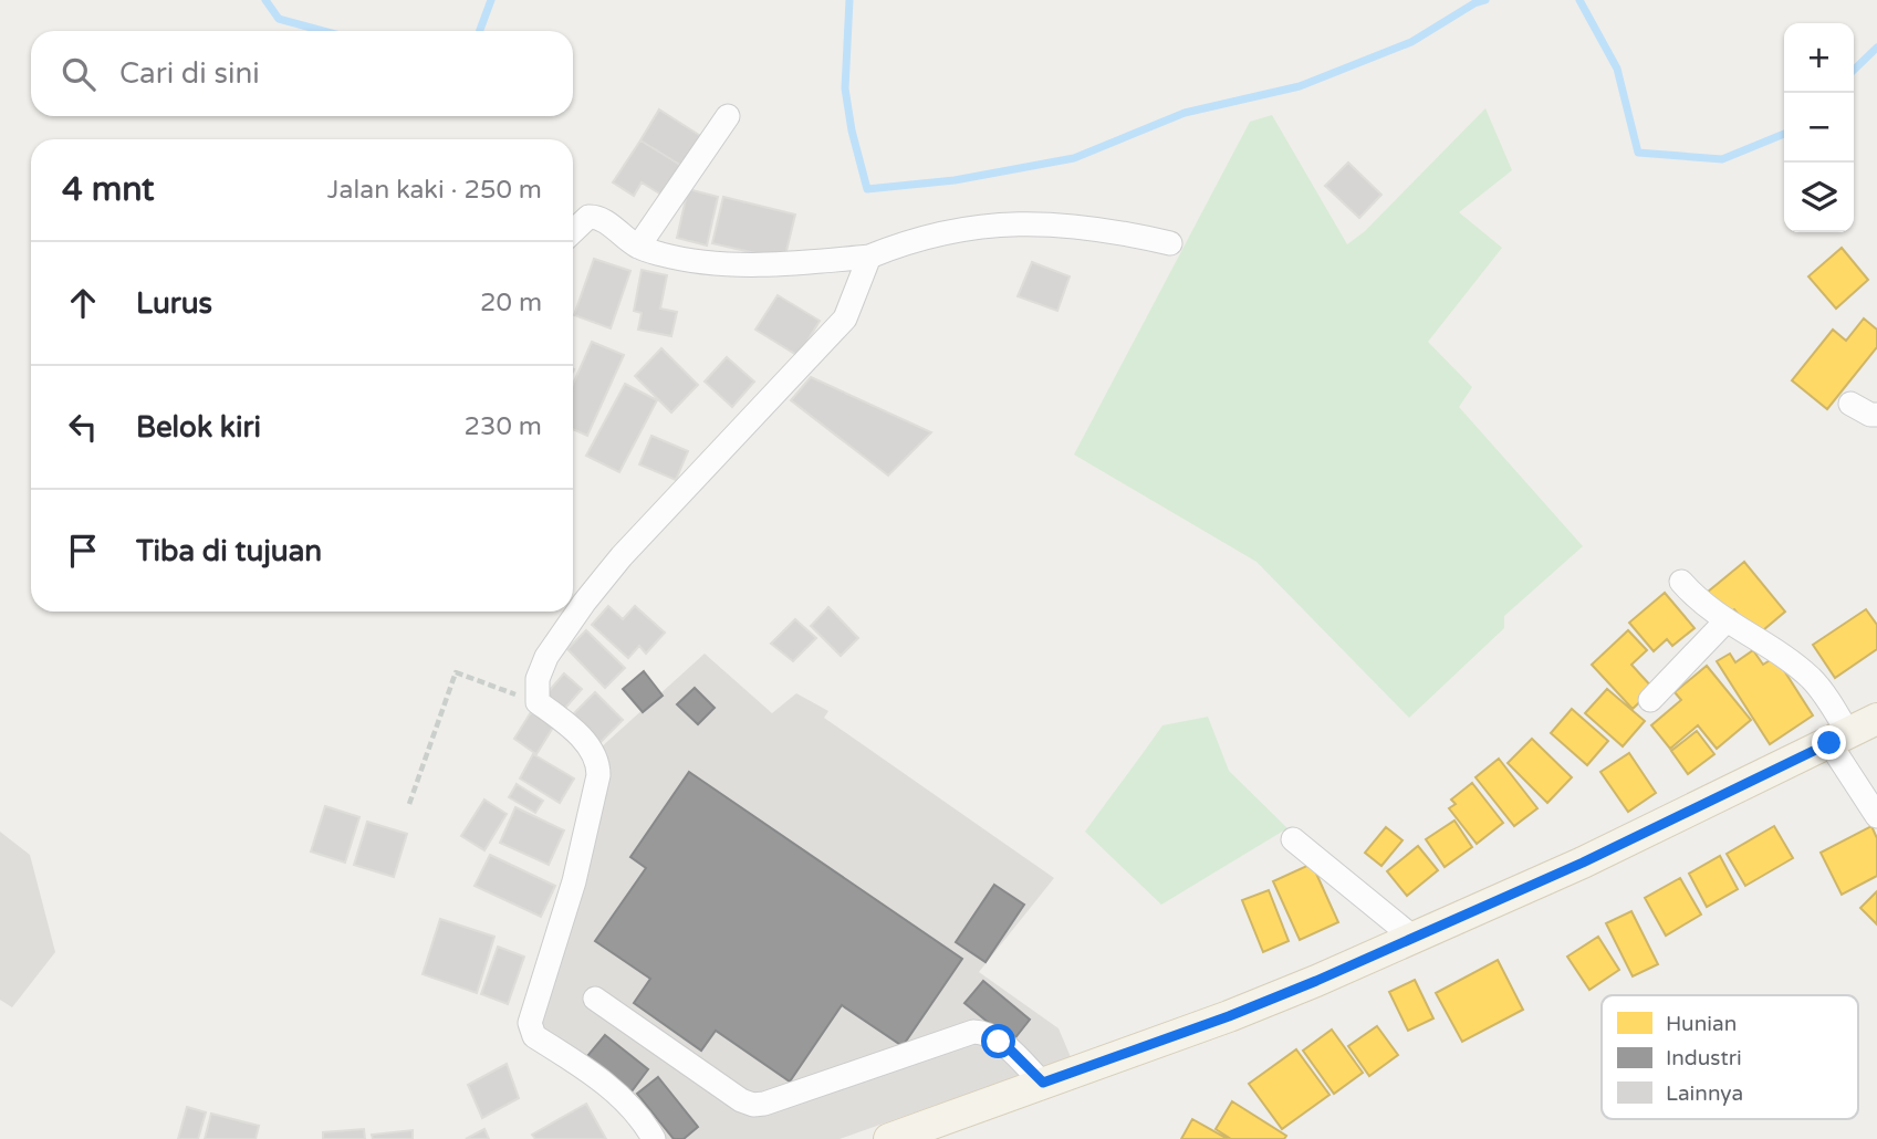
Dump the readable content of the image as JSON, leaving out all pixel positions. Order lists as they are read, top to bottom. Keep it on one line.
{"legend":["Hunian","Industri","Lainnya"],"page":{"map_buttons":["+","−"],"search":"Cari di sini","heading":["4 mnt","Jalan kaki · 250 m"],"list":[["Lurus","20 m"],["Belok kiri","230 m"],"Tiba di tujuan"]}}
